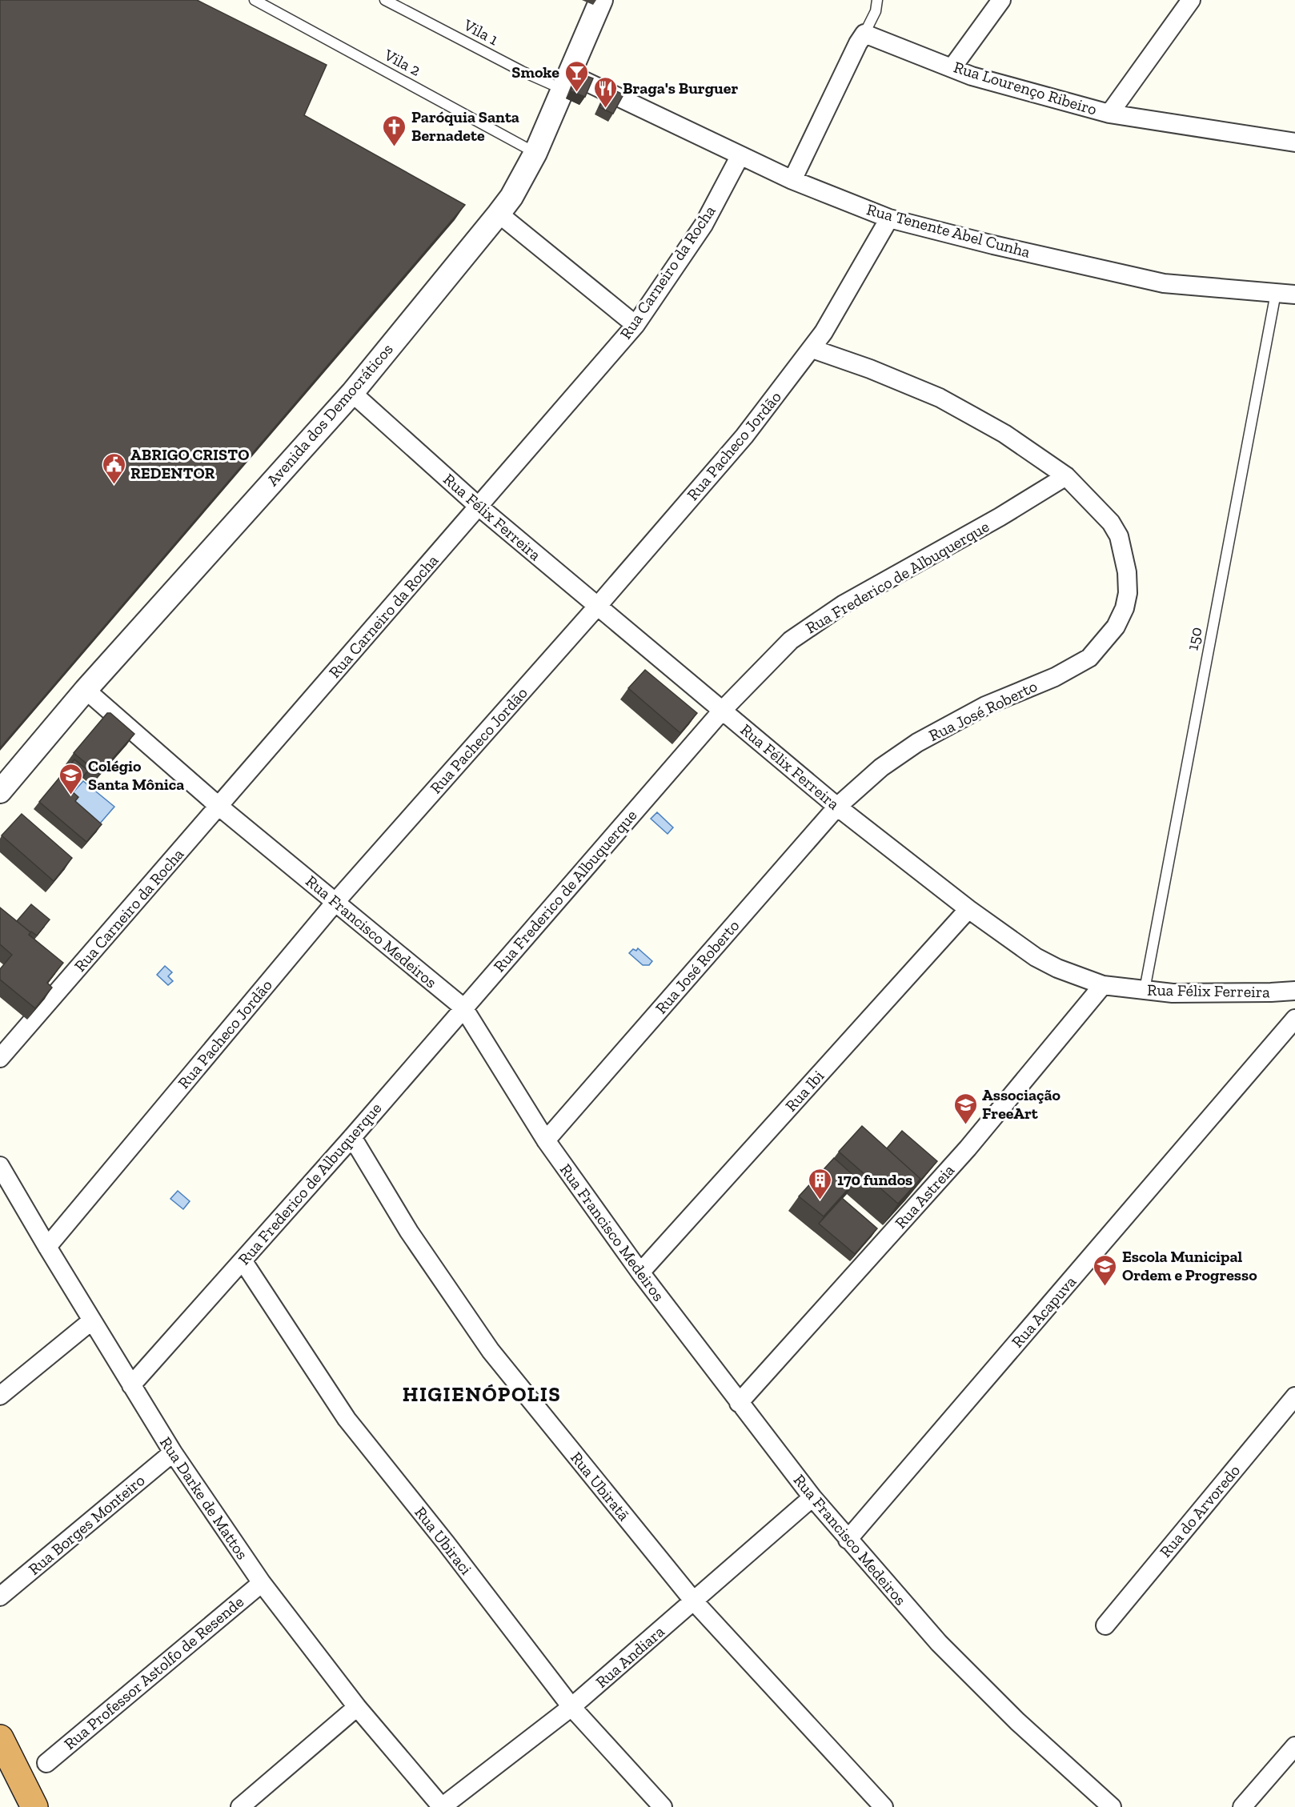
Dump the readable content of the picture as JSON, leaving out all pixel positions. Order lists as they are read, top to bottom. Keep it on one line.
{"streets":{"street":["Rua Lourenço Ribeiro","Rua Tenente Abel Cunha","Rua Carneiro da Rocha","Avenida dos Democráticos","Rua Pacheco Jordão","Rua Félix Ferreira","Rua Frederico de Albuquerque","Rua José Roberto","Rua Francisco Medeiros","Rua Ibi","Rua Astreia","Rua Acapuva","Rua Ubiratã","Rua Darke de Mattos","Rua do Arvoredo","Rua Borges Monteiro","Rua Ubiraci","Rua Andiara","Rua Professor Astolfo de Resende"],"lane":["Vila 1","Vila 2","150"]},"crossings":[["Vila 1","Rua Tenente Abel Cunha"],["Vila 1","Avenida dos Democráticos"],["Vila 2","Avenida dos Democráticos"],["Rua Tenente Abel Cunha","Rua Carneiro da Rocha"],["Rua Tenente Abel Cunha","Avenida dos Democráticos"],["Rua Tenente Abel Cunha","Rua Pacheco Jordão"],["Rua Tenente Abel Cunha","150"],["Rua Carneiro da Rocha","Rua Félix Ferreira"],["Rua Carneiro da Rocha","Rua Francisco Medeiros"],["Avenida dos Democráticos","Rua Félix Ferreira"],["Avenida dos Democráticos","Rua Francisco Medeiros"],["Rua Pacheco Jordão","Rua Félix Ferreira"],["Rua Pacheco Jordão","Rua José Roberto"],["Rua Pacheco Jordão","Rua Francisco Medeiros"],["Rua Pacheco Jordão","Rua Darke de Mattos"],["Rua Félix Ferreira","Rua Frederico de Albuquerque"],["Rua Félix Ferreira","150"],["Rua Félix Ferreira","Rua José Roberto"],["Rua Félix Ferreira","Rua Ibi"],["Rua Félix Ferreira","Rua Astreia"],["Rua Frederico de Albuquerque","Rua José Roberto"],["Rua Frederico de Albuquerque","Rua Francisco Medeiros"],["Rua Frederico de Albuquerque","Rua Ubiratã"],["Rua Frederico de Albuquerque","Rua Darke de Mattos"],["Rua Frederico de Albuquerque","Rua Ubiraci"],["Rua José Roberto","Rua Francisco Medeiros"],["Rua Francisco Medeiros","Rua Ibi"],["Rua Francisco Medeiros","Rua Astreia"],["Rua Francisco Medeiros","Rua Acapuva"],["Rua Francisco Medeiros","Rua Andiara"],["Rua Ubiratã","Rua Andiara"],["Rua Darke de Mattos","Rua Borges Monteiro"],["Rua Darke de Mattos","Rua Andiara"],["Rua Darke de Mattos","Rua Professor Astolfo de Resende"],["Rua Ubiraci","Rua Andiara"]],"districts":["HIGIENÓPOLIS"],"places":{"bar":["Smoke"],"restaurant":["Braga's Burguer"],"church":["Paróquia Santa Bernadete"],"public building":["ABRIGO CRISTO REDENTOR"],"school or university":["Colégio Santa Mônica","Associação FreeArt","Escola Municipal Ordem e Progresso"],"building":["170 fundos"]}}
